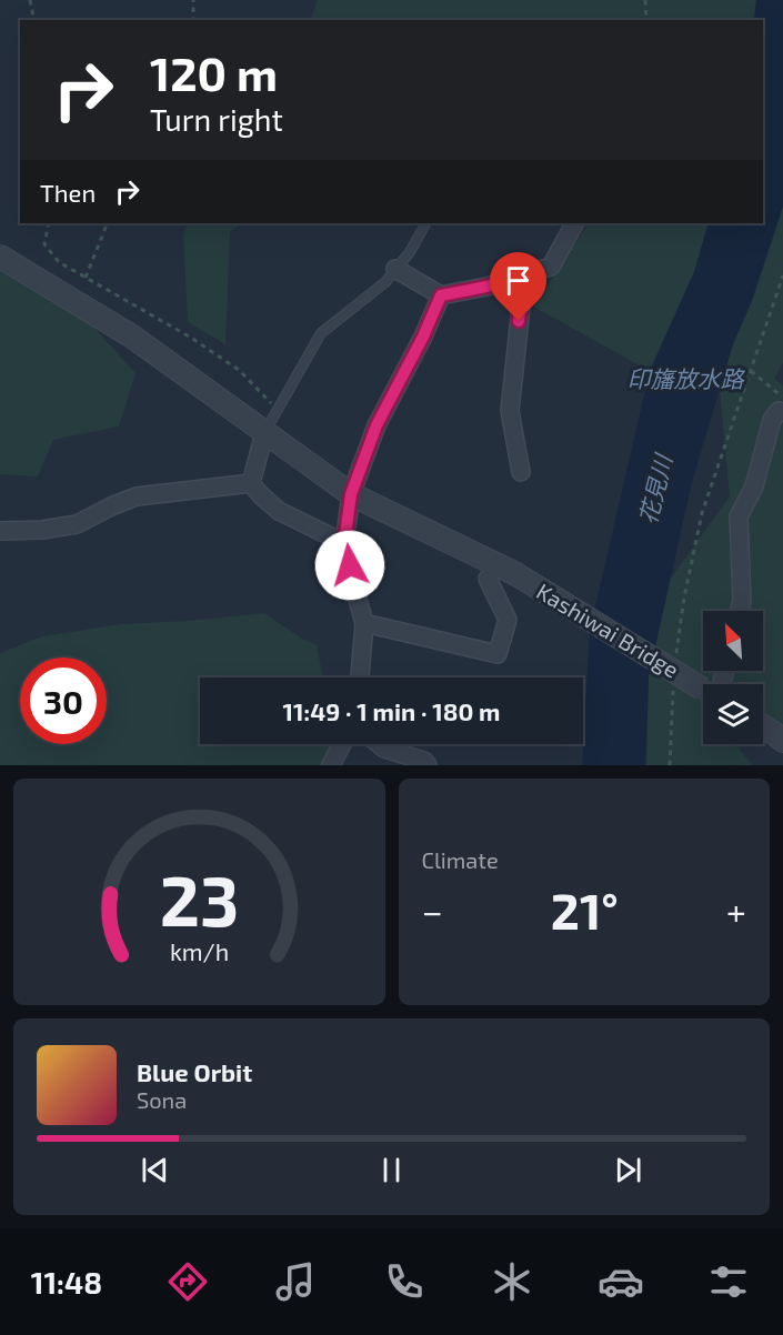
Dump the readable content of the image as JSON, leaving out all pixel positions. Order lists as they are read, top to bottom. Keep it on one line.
{"streets":{"street":["Kashiwai Bridge"]},"water":["印旛放水路","花見川"],"north":"top left","page":{"turn":["120 m","Turn right"],"then":"Then","limit":"30","trip":"11:49 · 1 min · 180 m","tile":"Climate","heat":["−","21°","+"],"song":["Blue Orbit","Sona"],"tabs":"11:48","gauge":["23","km/h"]}}
